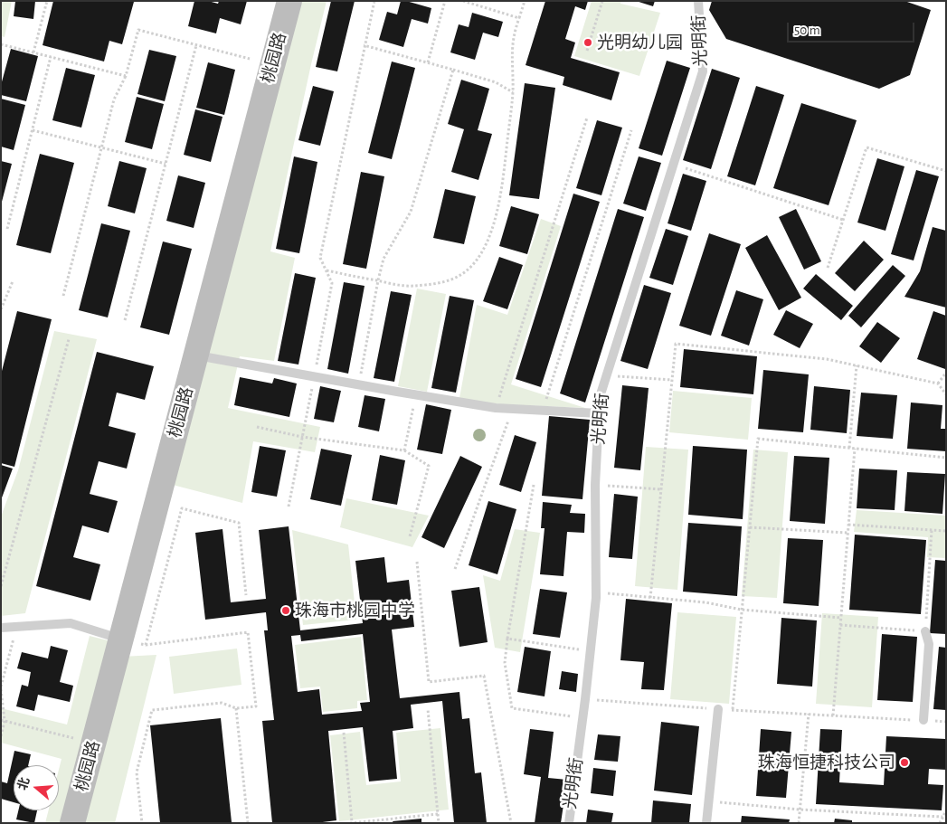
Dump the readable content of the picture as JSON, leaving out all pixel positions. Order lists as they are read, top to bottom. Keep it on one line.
{"streets":{"street":["桃园路"],"lane":["光明街"]},"places":["光明幼儿园","珠海市桃园中学","珠海恒捷科技公司"],"scale_bar":"50 m","north":"left"}
